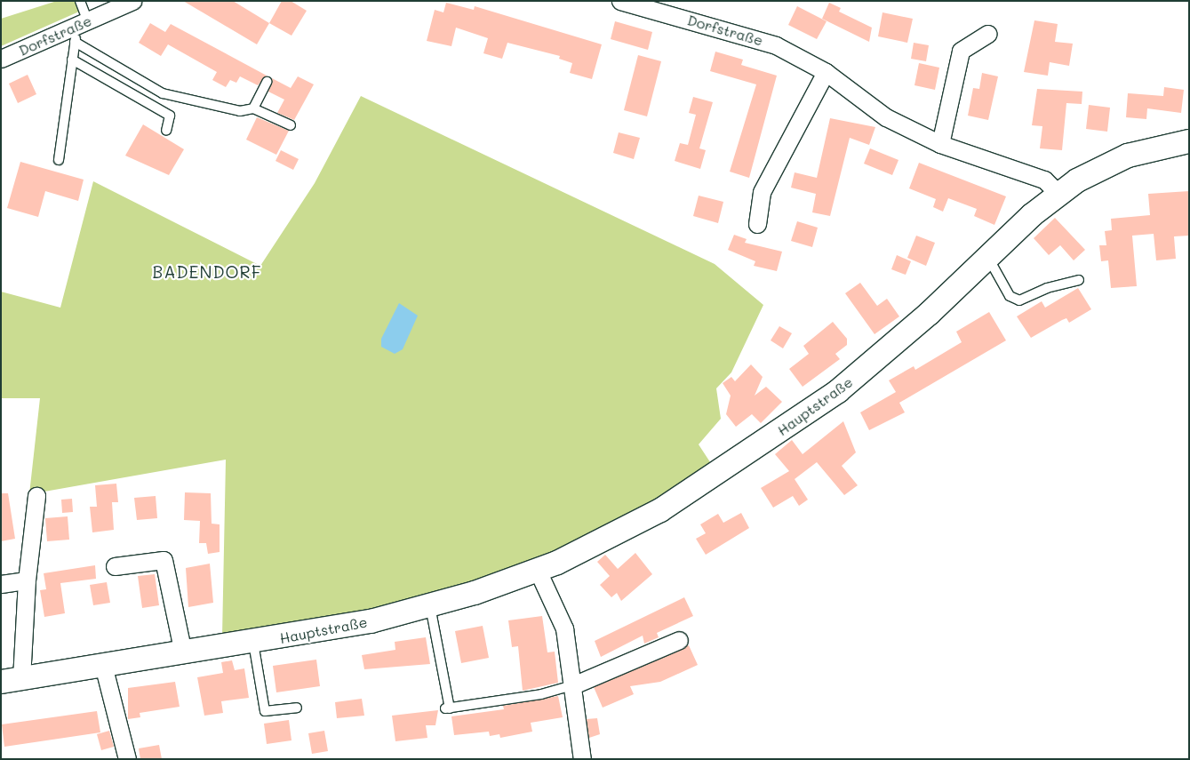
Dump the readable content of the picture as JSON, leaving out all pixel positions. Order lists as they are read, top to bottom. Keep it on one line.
{"streets":{"main road":["Hauptstraße"],"street":["Dorfstraße"]},"crossings":[["Dorfstraße","Hauptstraße"]],"districts":["BADENDORF"]}
